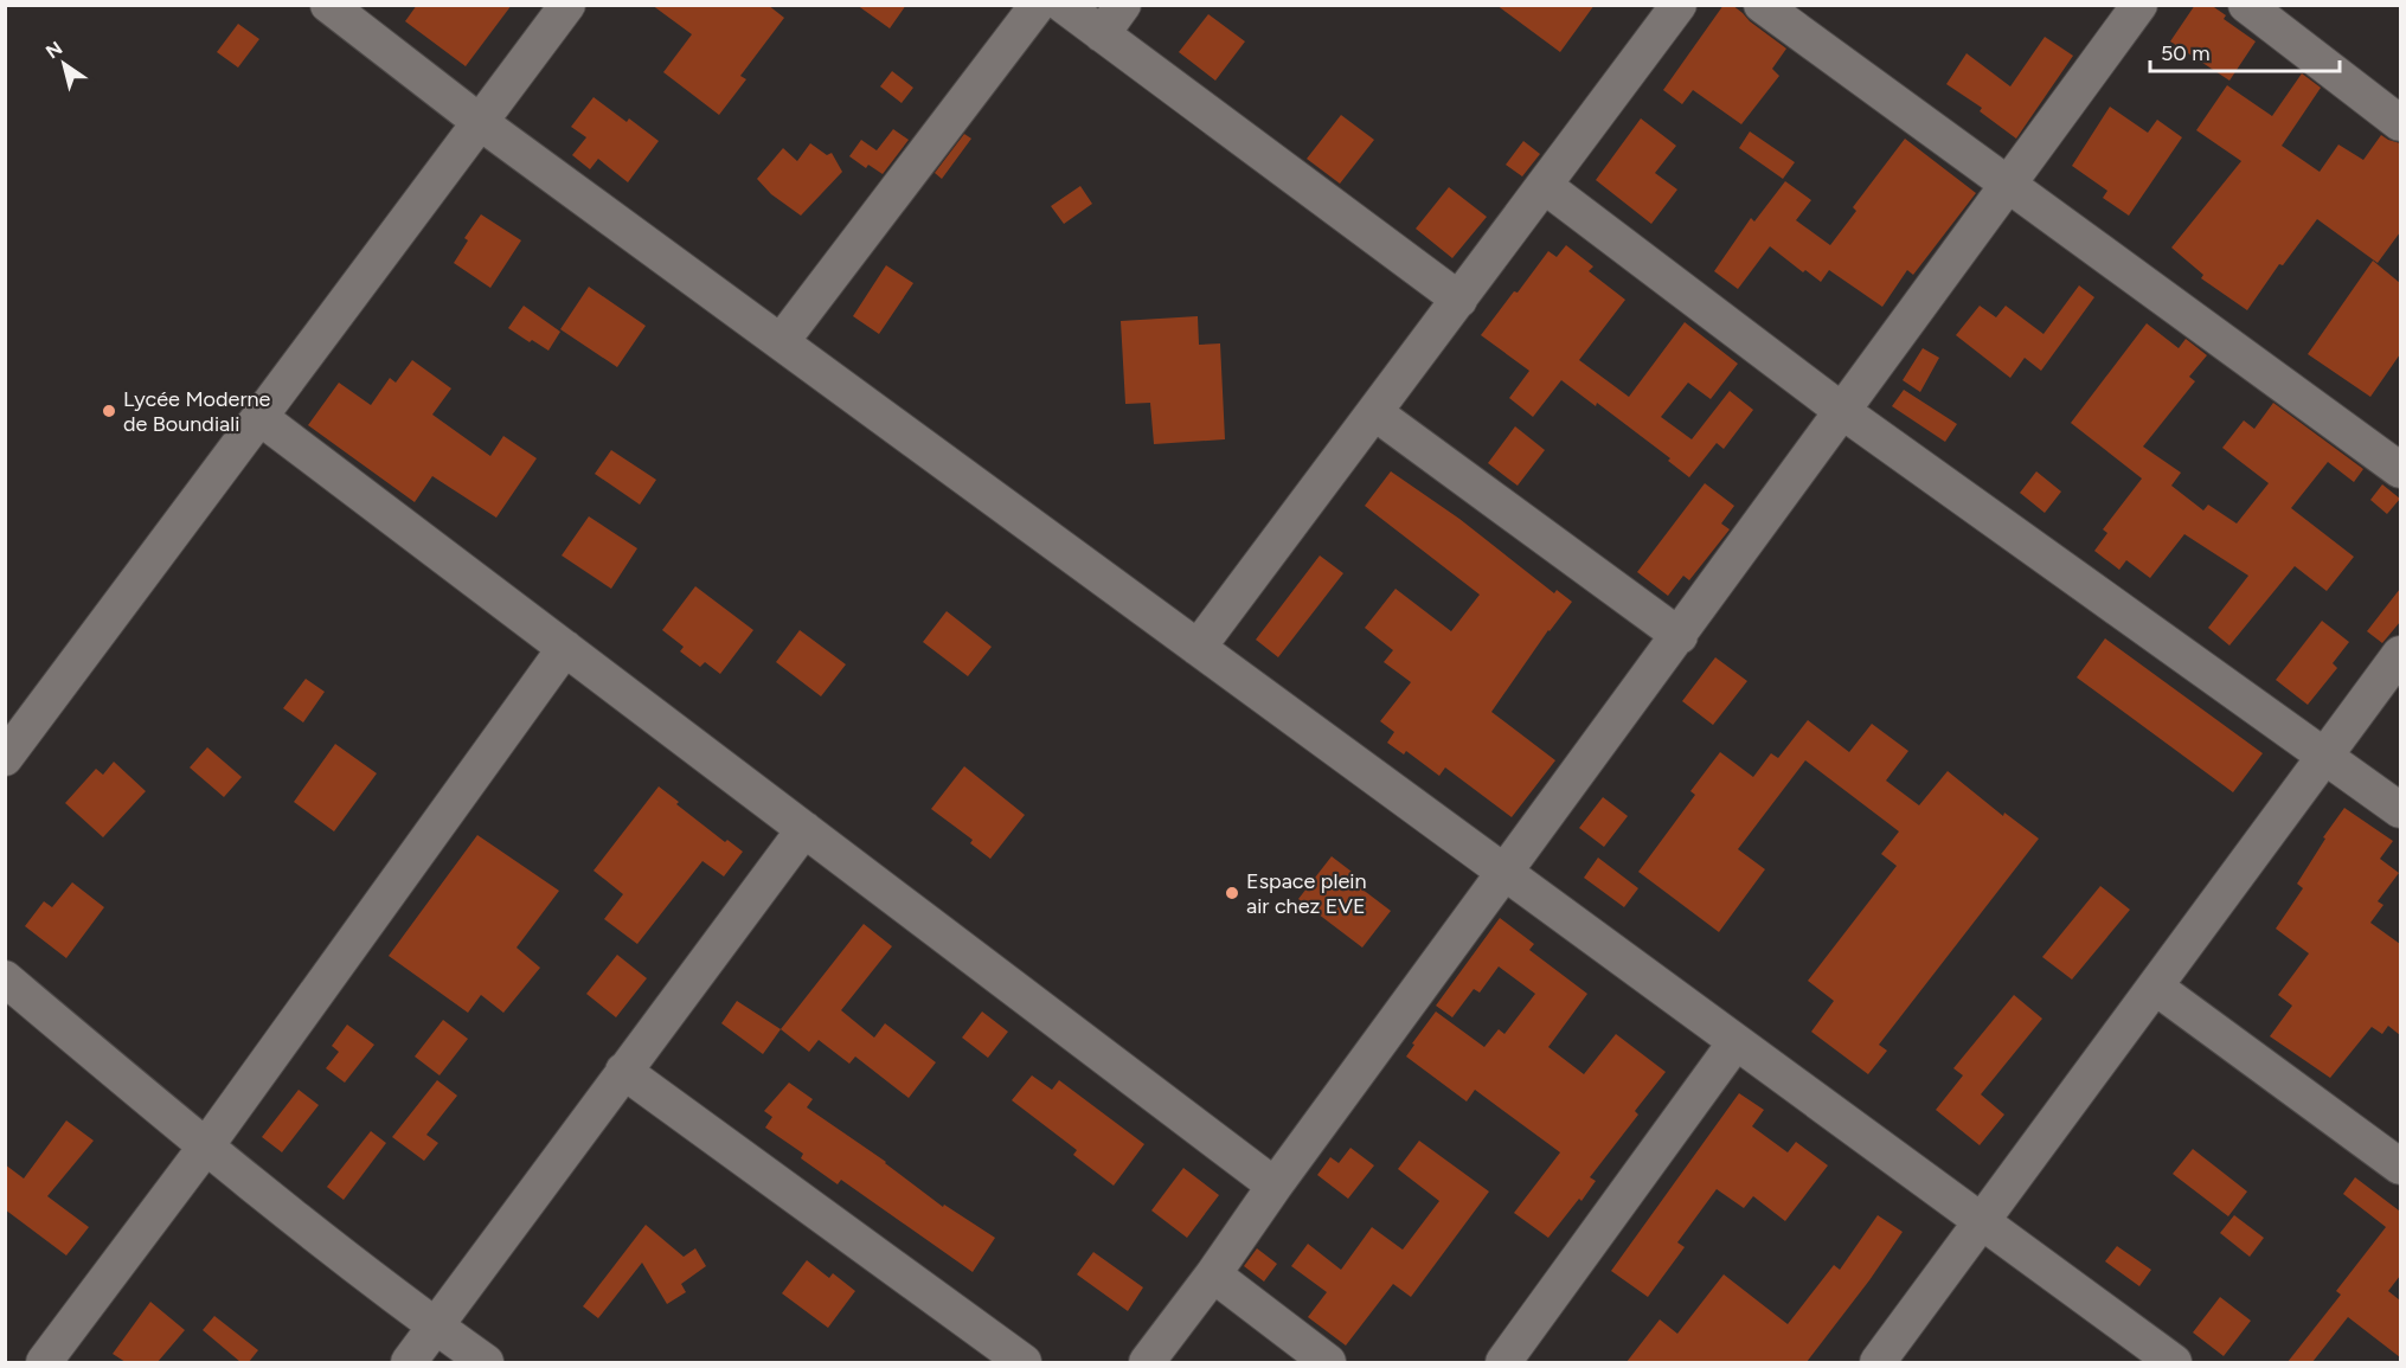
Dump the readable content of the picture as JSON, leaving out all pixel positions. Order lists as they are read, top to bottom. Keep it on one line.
{"places":["Lycée Moderne de Boundiali","Espace plein air chez EVE"],"scale_bar":"50 m","north":"top left"}
